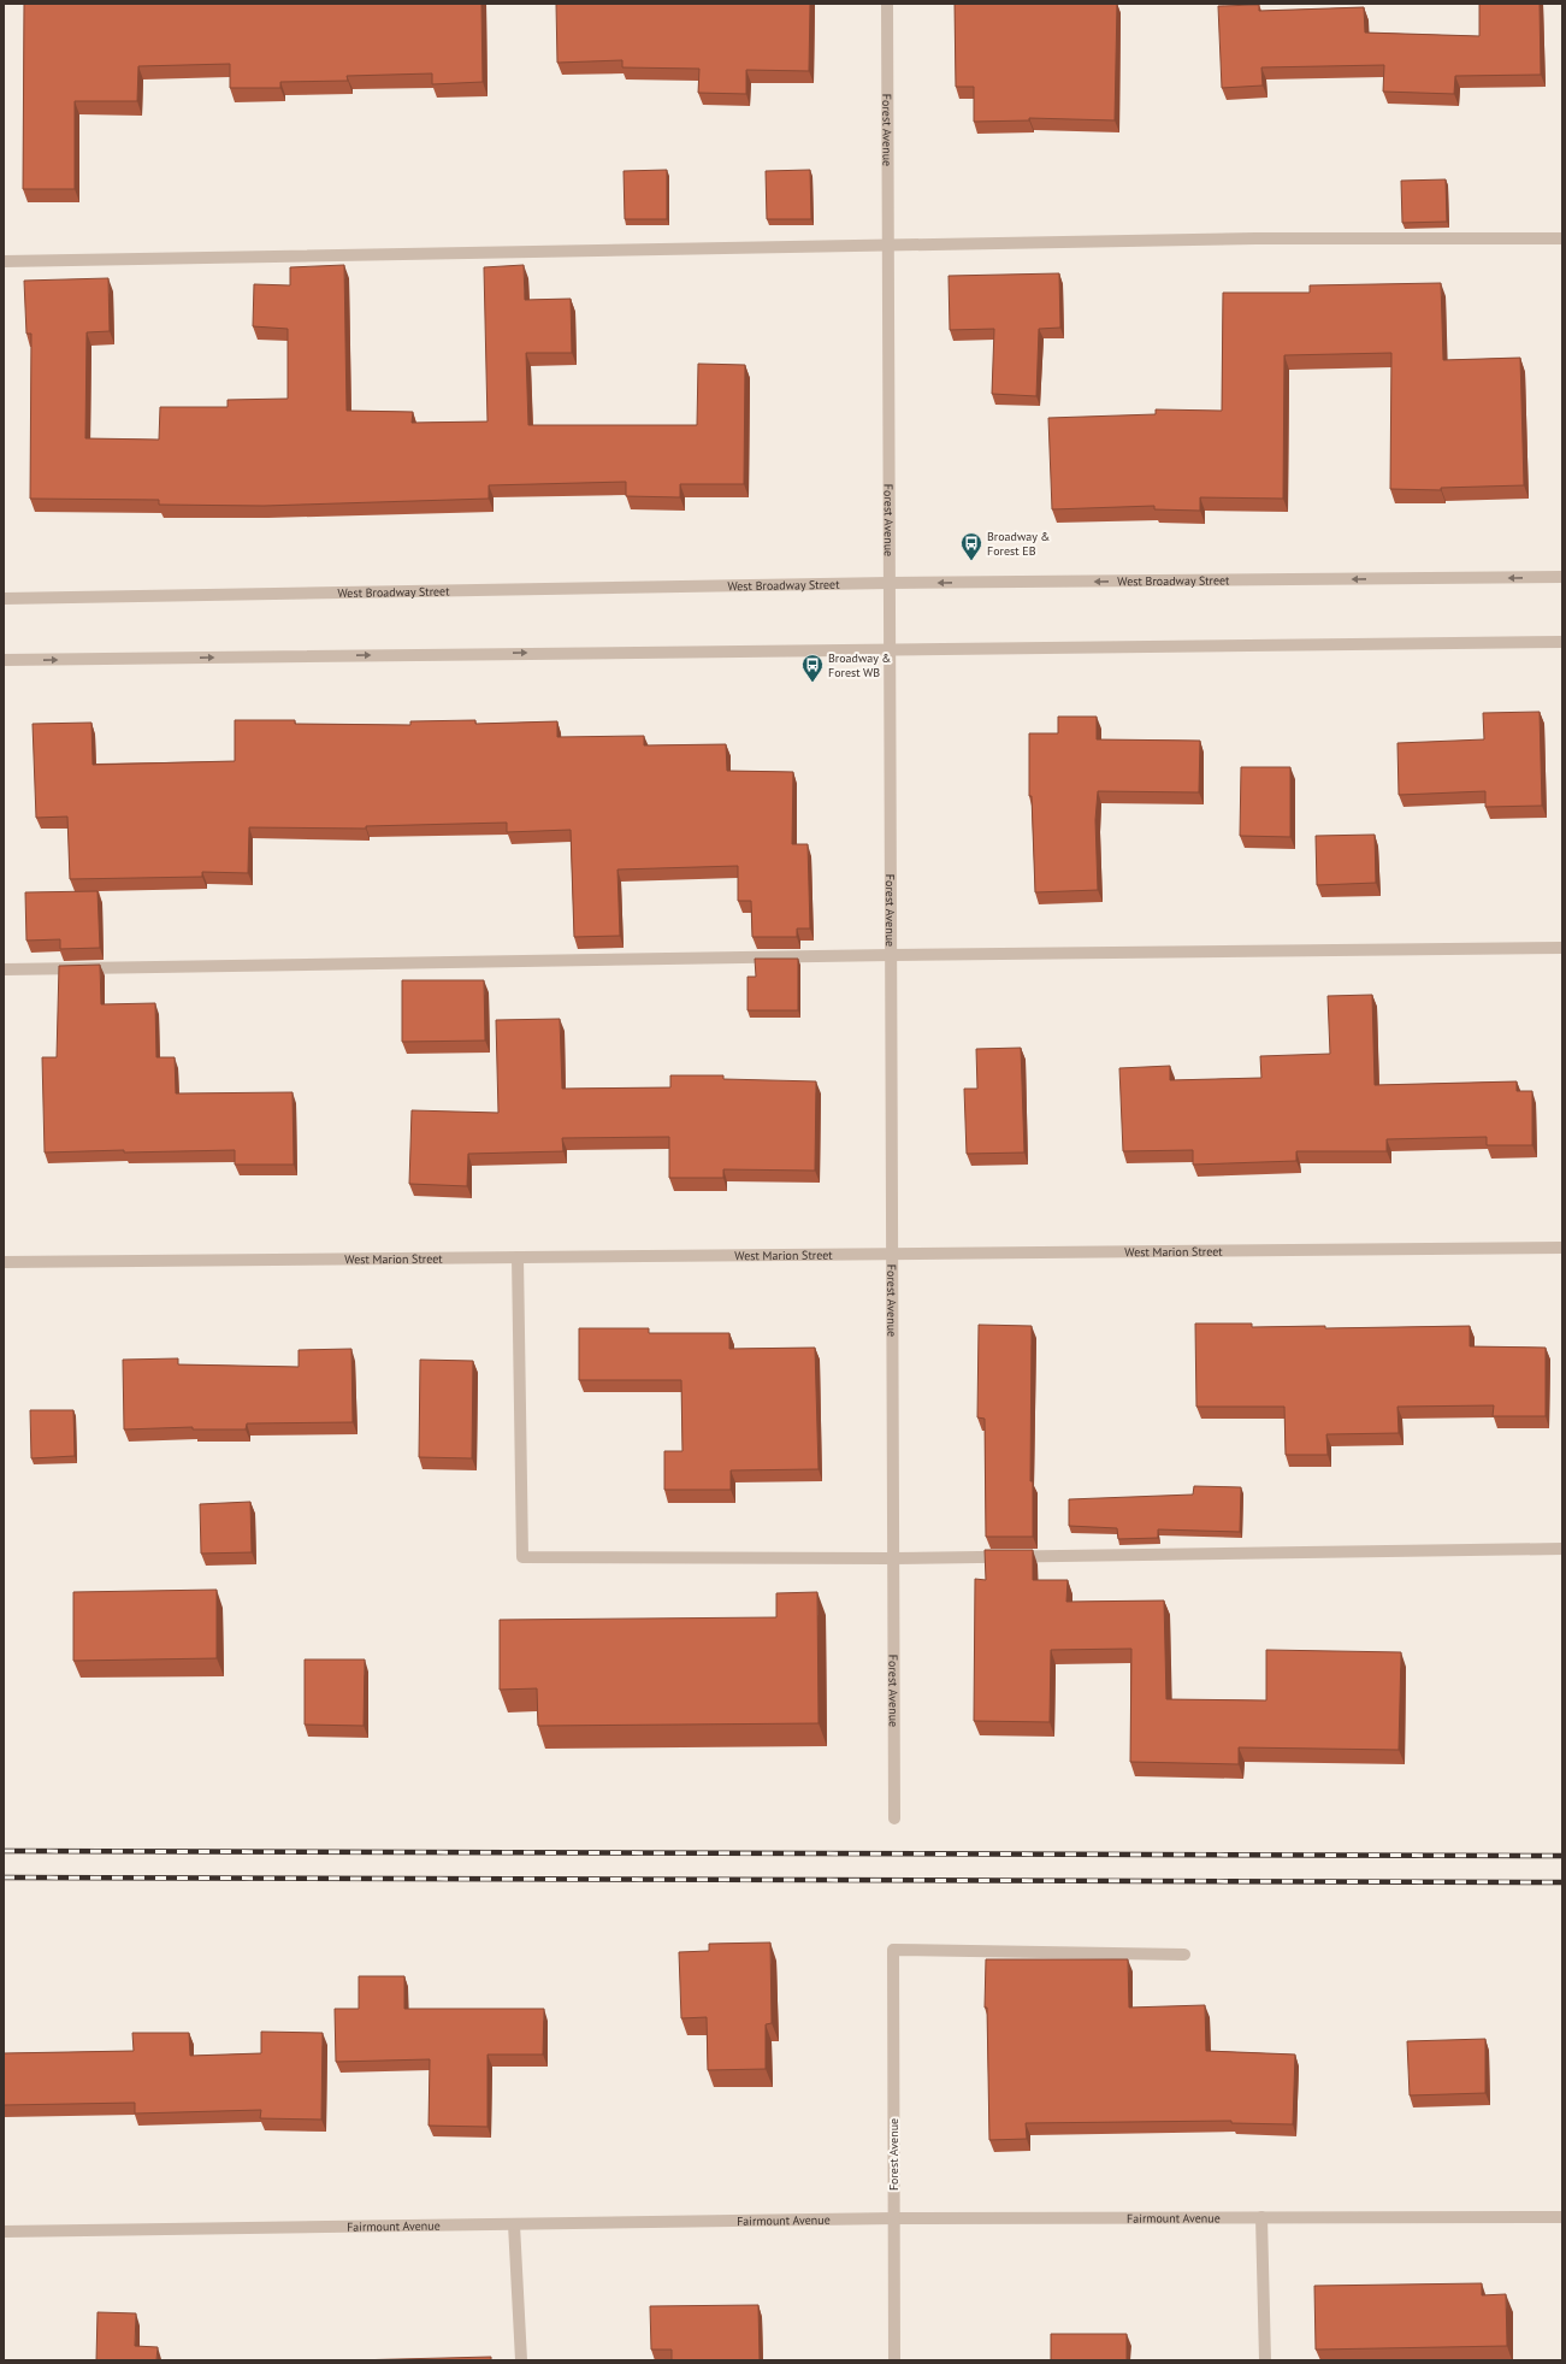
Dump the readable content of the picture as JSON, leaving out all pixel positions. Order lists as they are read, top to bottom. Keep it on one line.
{"streets":{"street":["Forest Avenue","West Broadway Street","West Marion Street","Fairmount Avenue"]},"crossings":[["Forest Avenue","West Broadway Street"],["Forest Avenue","West Marion Street"],["Forest Avenue","Fairmount Avenue"]],"places":{"bus stop":["Broadway & Forest EB","Broadway & Forest WB"]}}
